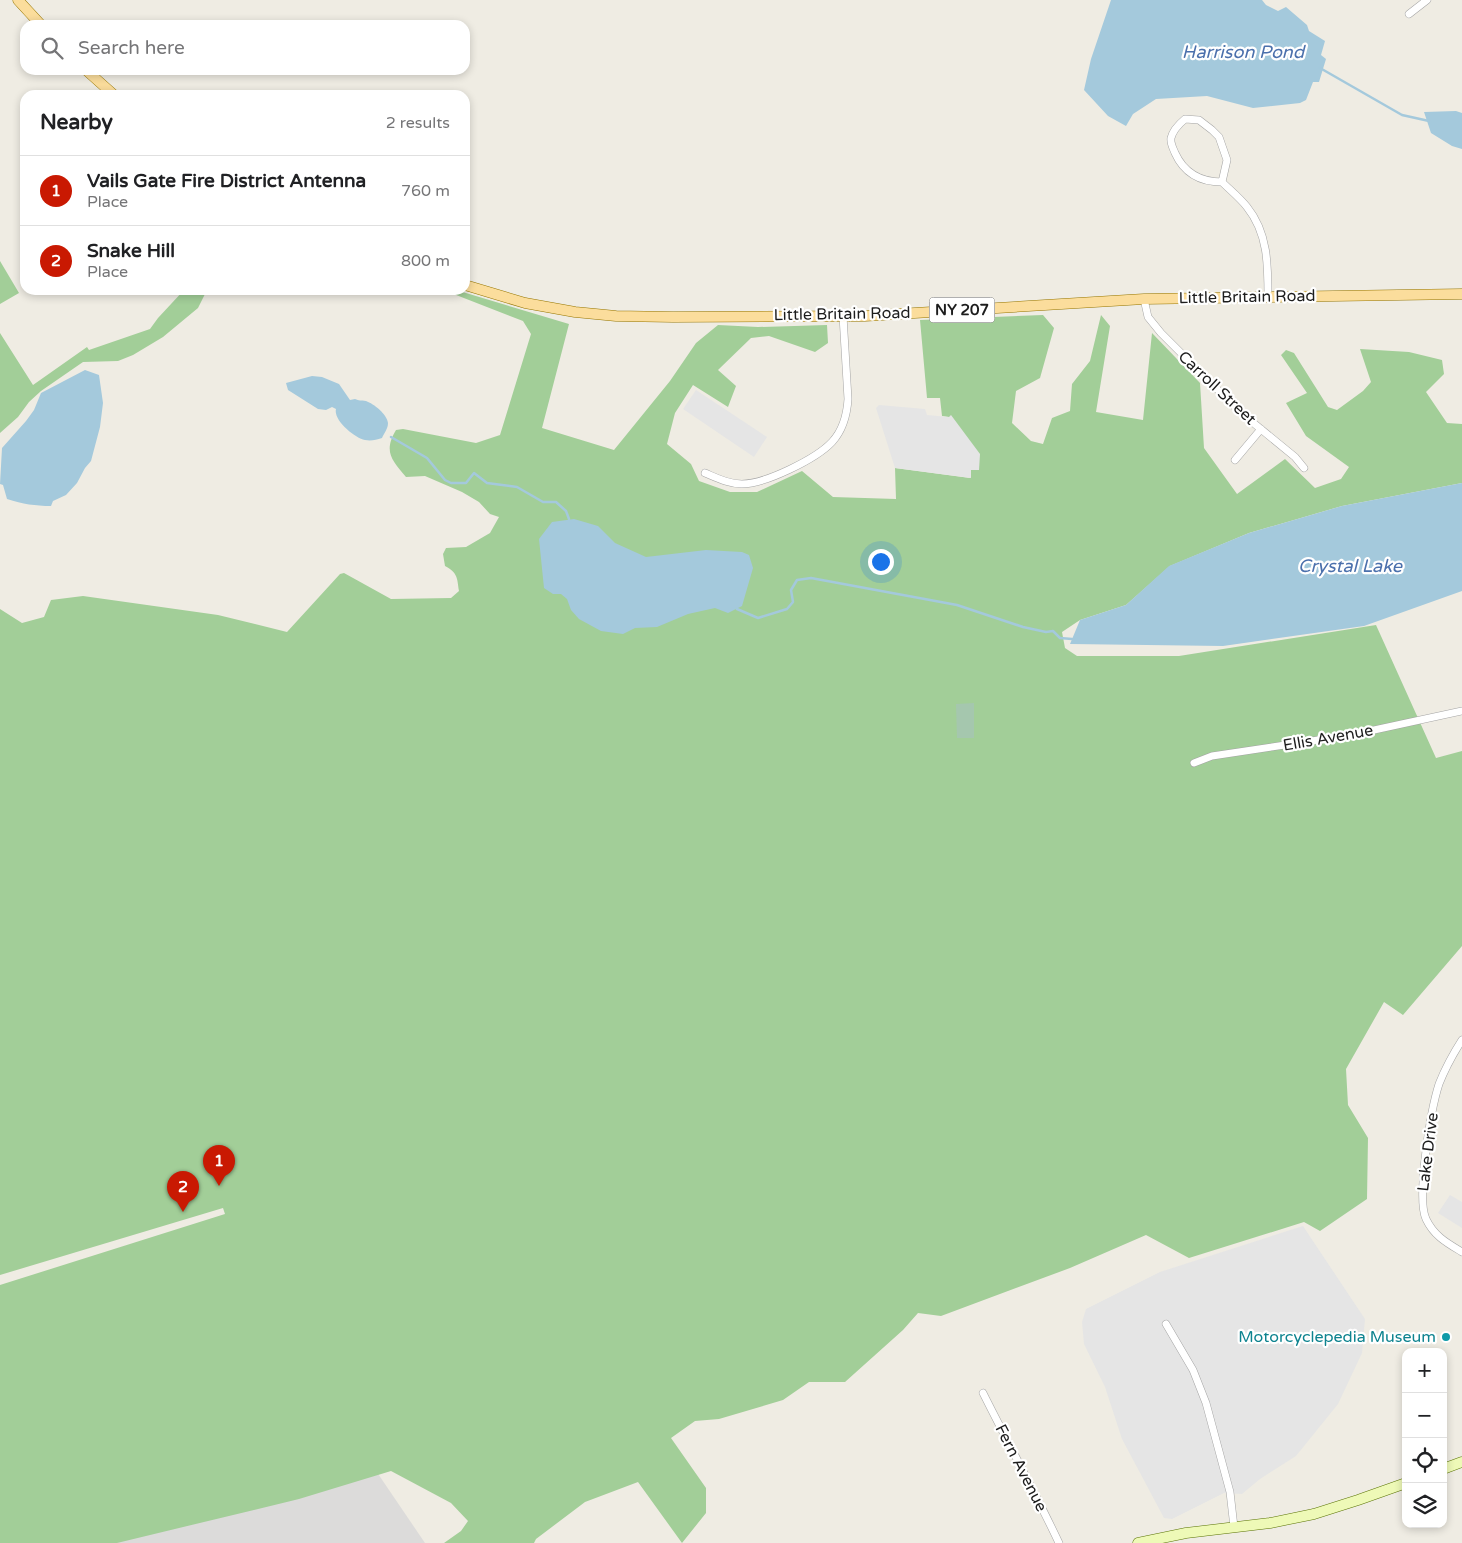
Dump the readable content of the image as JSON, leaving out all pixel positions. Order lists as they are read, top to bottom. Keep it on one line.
{"streets":{"main road":["Little Britain Road","NY 207"],"street":["Carroll Street","Ellis Avenue","Lake Drive","Fern Avenue"]},"crossings":[["Little Britain Road","Carroll Street"]],"water":["Harrison Pond","Crystal Lake"],"places":["Motorcyclepedia Museum"],"page":{"search":"Search here","heading":["Nearby","2 results"],"list":[{"mark":"1","name":"Vails Gate Fire District Antenna","note":"Place","value":"760 m"},{"mark":"2","name":"Snake Hill","note":"Place","value":"800 m"}],"pins":["1","2"],"map_buttons":["+","−"]}}
